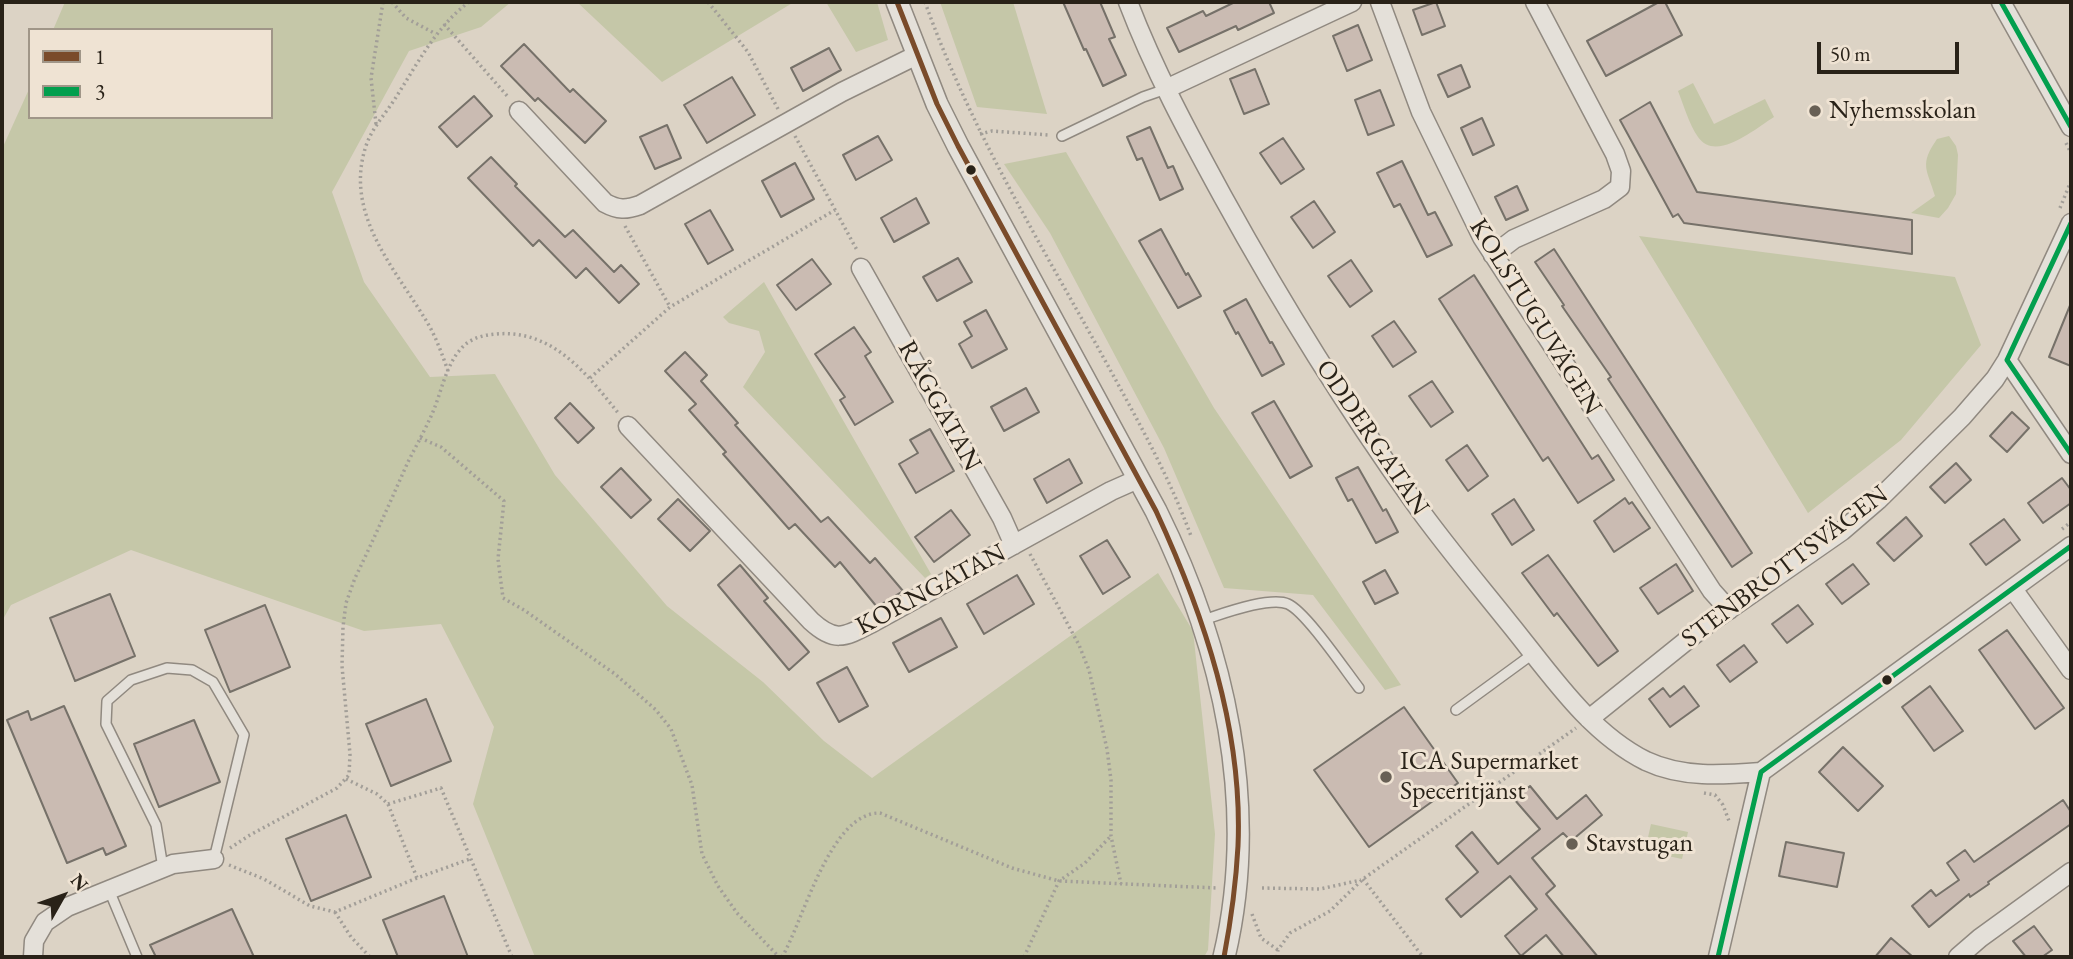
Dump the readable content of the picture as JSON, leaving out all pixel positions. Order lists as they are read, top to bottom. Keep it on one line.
{"streets":{"street":["KOLSTUGUVÄGEN","RÅGGATAN","ODDERGATAN","STENBROTTSVÄGEN","KORNGATAN"]},"crossings":[["KOLSTUGUVÄGEN","STENBROTTSVÄGEN"],["RÅGGATAN","KORNGATAN"],["ODDERGATAN","STENBROTTSVÄGEN"]],"places":["Nyhemsskolan","ICA Supermarket Speceritjänst","Stavstugan"],"lines":["transit line 1","transit line 3"],"legend":["1","3"],"scale_bar":"50 m","north":"top right"}
